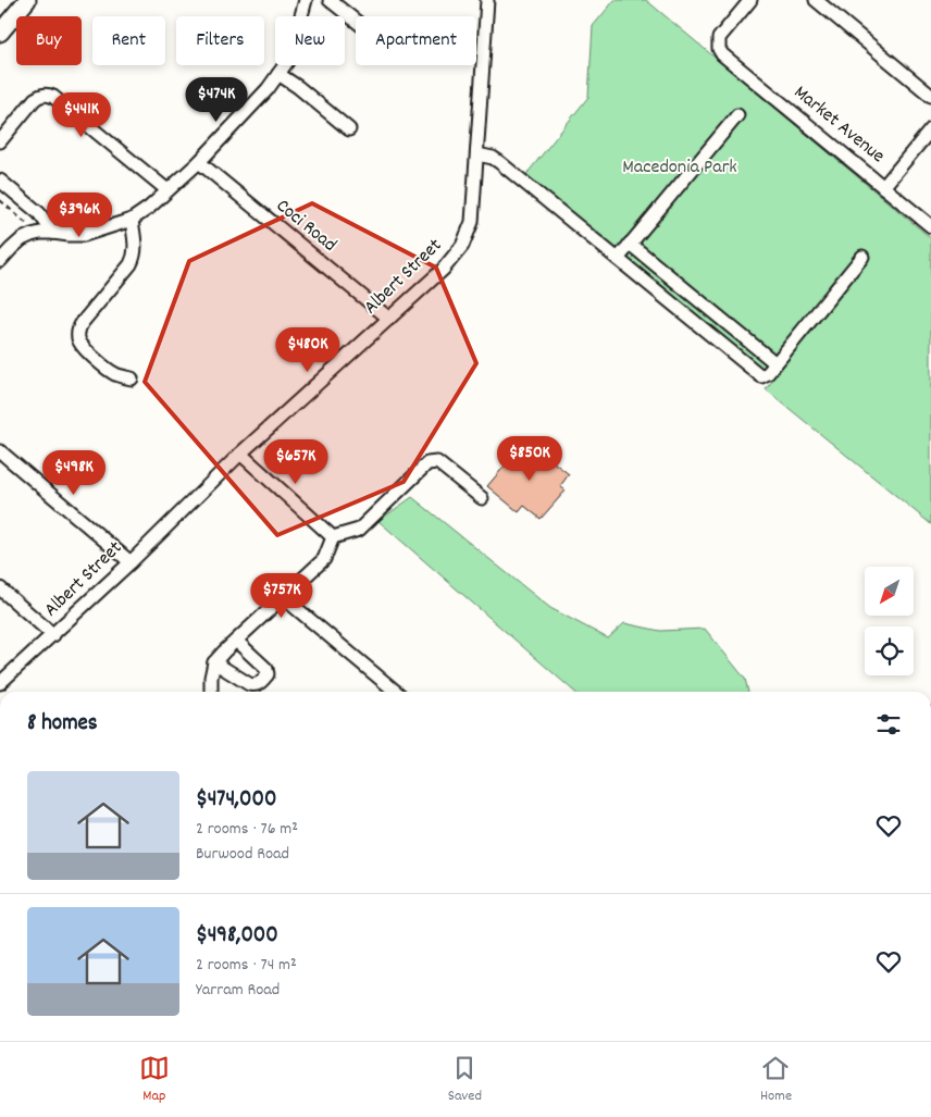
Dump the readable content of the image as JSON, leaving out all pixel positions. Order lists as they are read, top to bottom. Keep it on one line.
{"streets":{"street":["Market Avenue","Coci Road","Albert Street"]},"crossings":[["Coci Road","Albert Street"]],"parks":["Macedonia Park"],"north":"bottom left","page":{"chip":["Buy","Rent","Filters","New","Apartment"],"price":["$474K","$441K","$396K","$480K","$850K","$657K","$498K","$757K"],"heading":"8 homes","list":[{"name":"$474,000","note":"2 rooms · 76 m² · Burwood Road"},{"name":"$498,000","note":"2 rooms · 74 m² · Yarram Road"}],"tabs":["Map","Saved","Home"]}}
